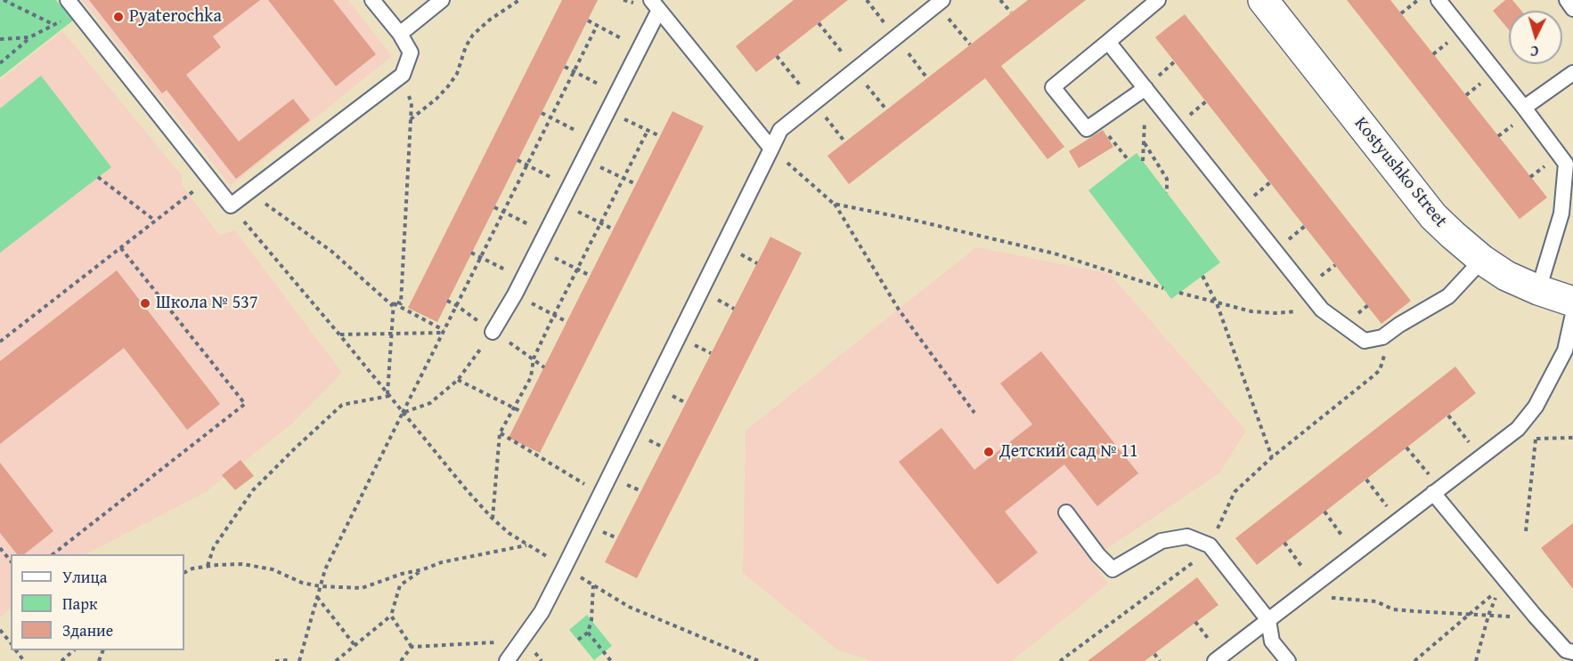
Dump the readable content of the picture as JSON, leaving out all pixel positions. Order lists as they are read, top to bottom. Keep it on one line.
{"streets":{"street":["Kostyushko Street"]},"places":["Pyaterochka","Школа № 537","Детский сад № 11"],"legend":["Улица","Парк","Здание"],"north":"bottom"}
